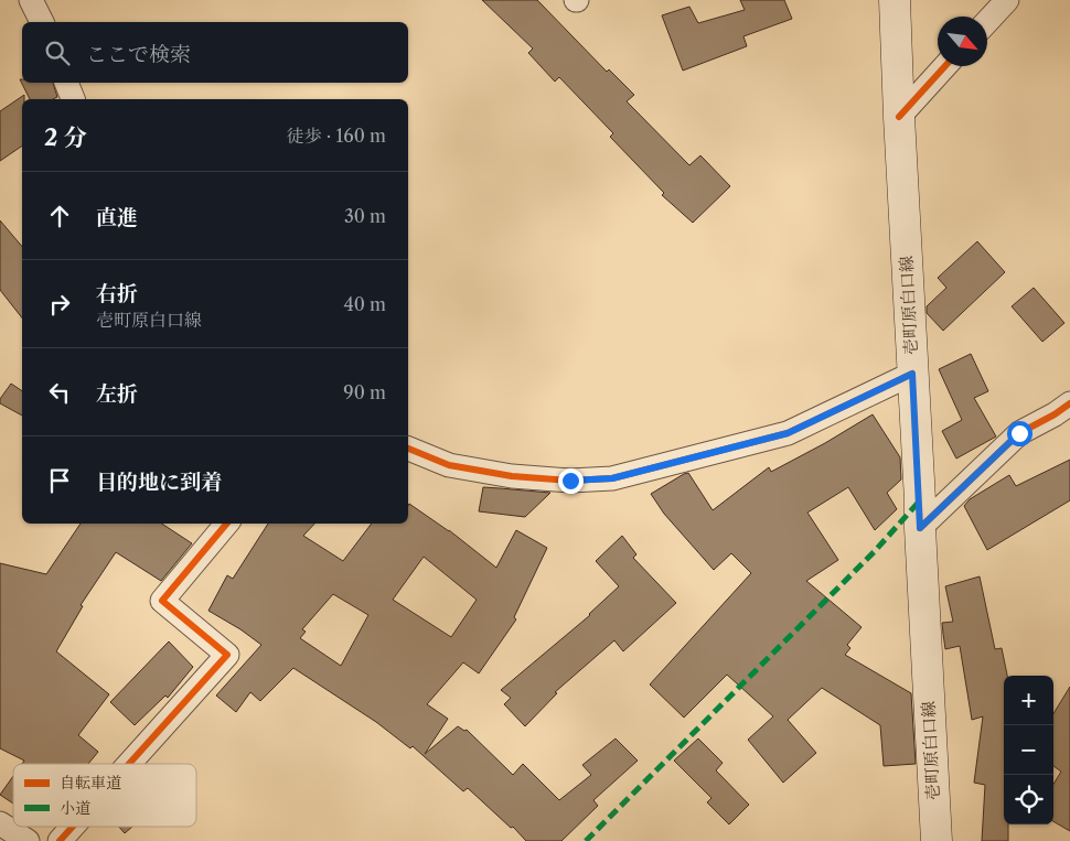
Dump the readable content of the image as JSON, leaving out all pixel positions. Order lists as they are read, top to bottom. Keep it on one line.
{"streets":{"main road":["壱町原白口線"]},"legend":["自転車道","小道"],"north":"bottom right","page":{"search":"ここで検索","heading":["2 分","徒歩 · 160 m"],"list":[["直進","30 m"],["右折","壱町原白口線","40 m"],["左折","90 m"],"目的地に到着"],"map_buttons":["+","−"]}}
